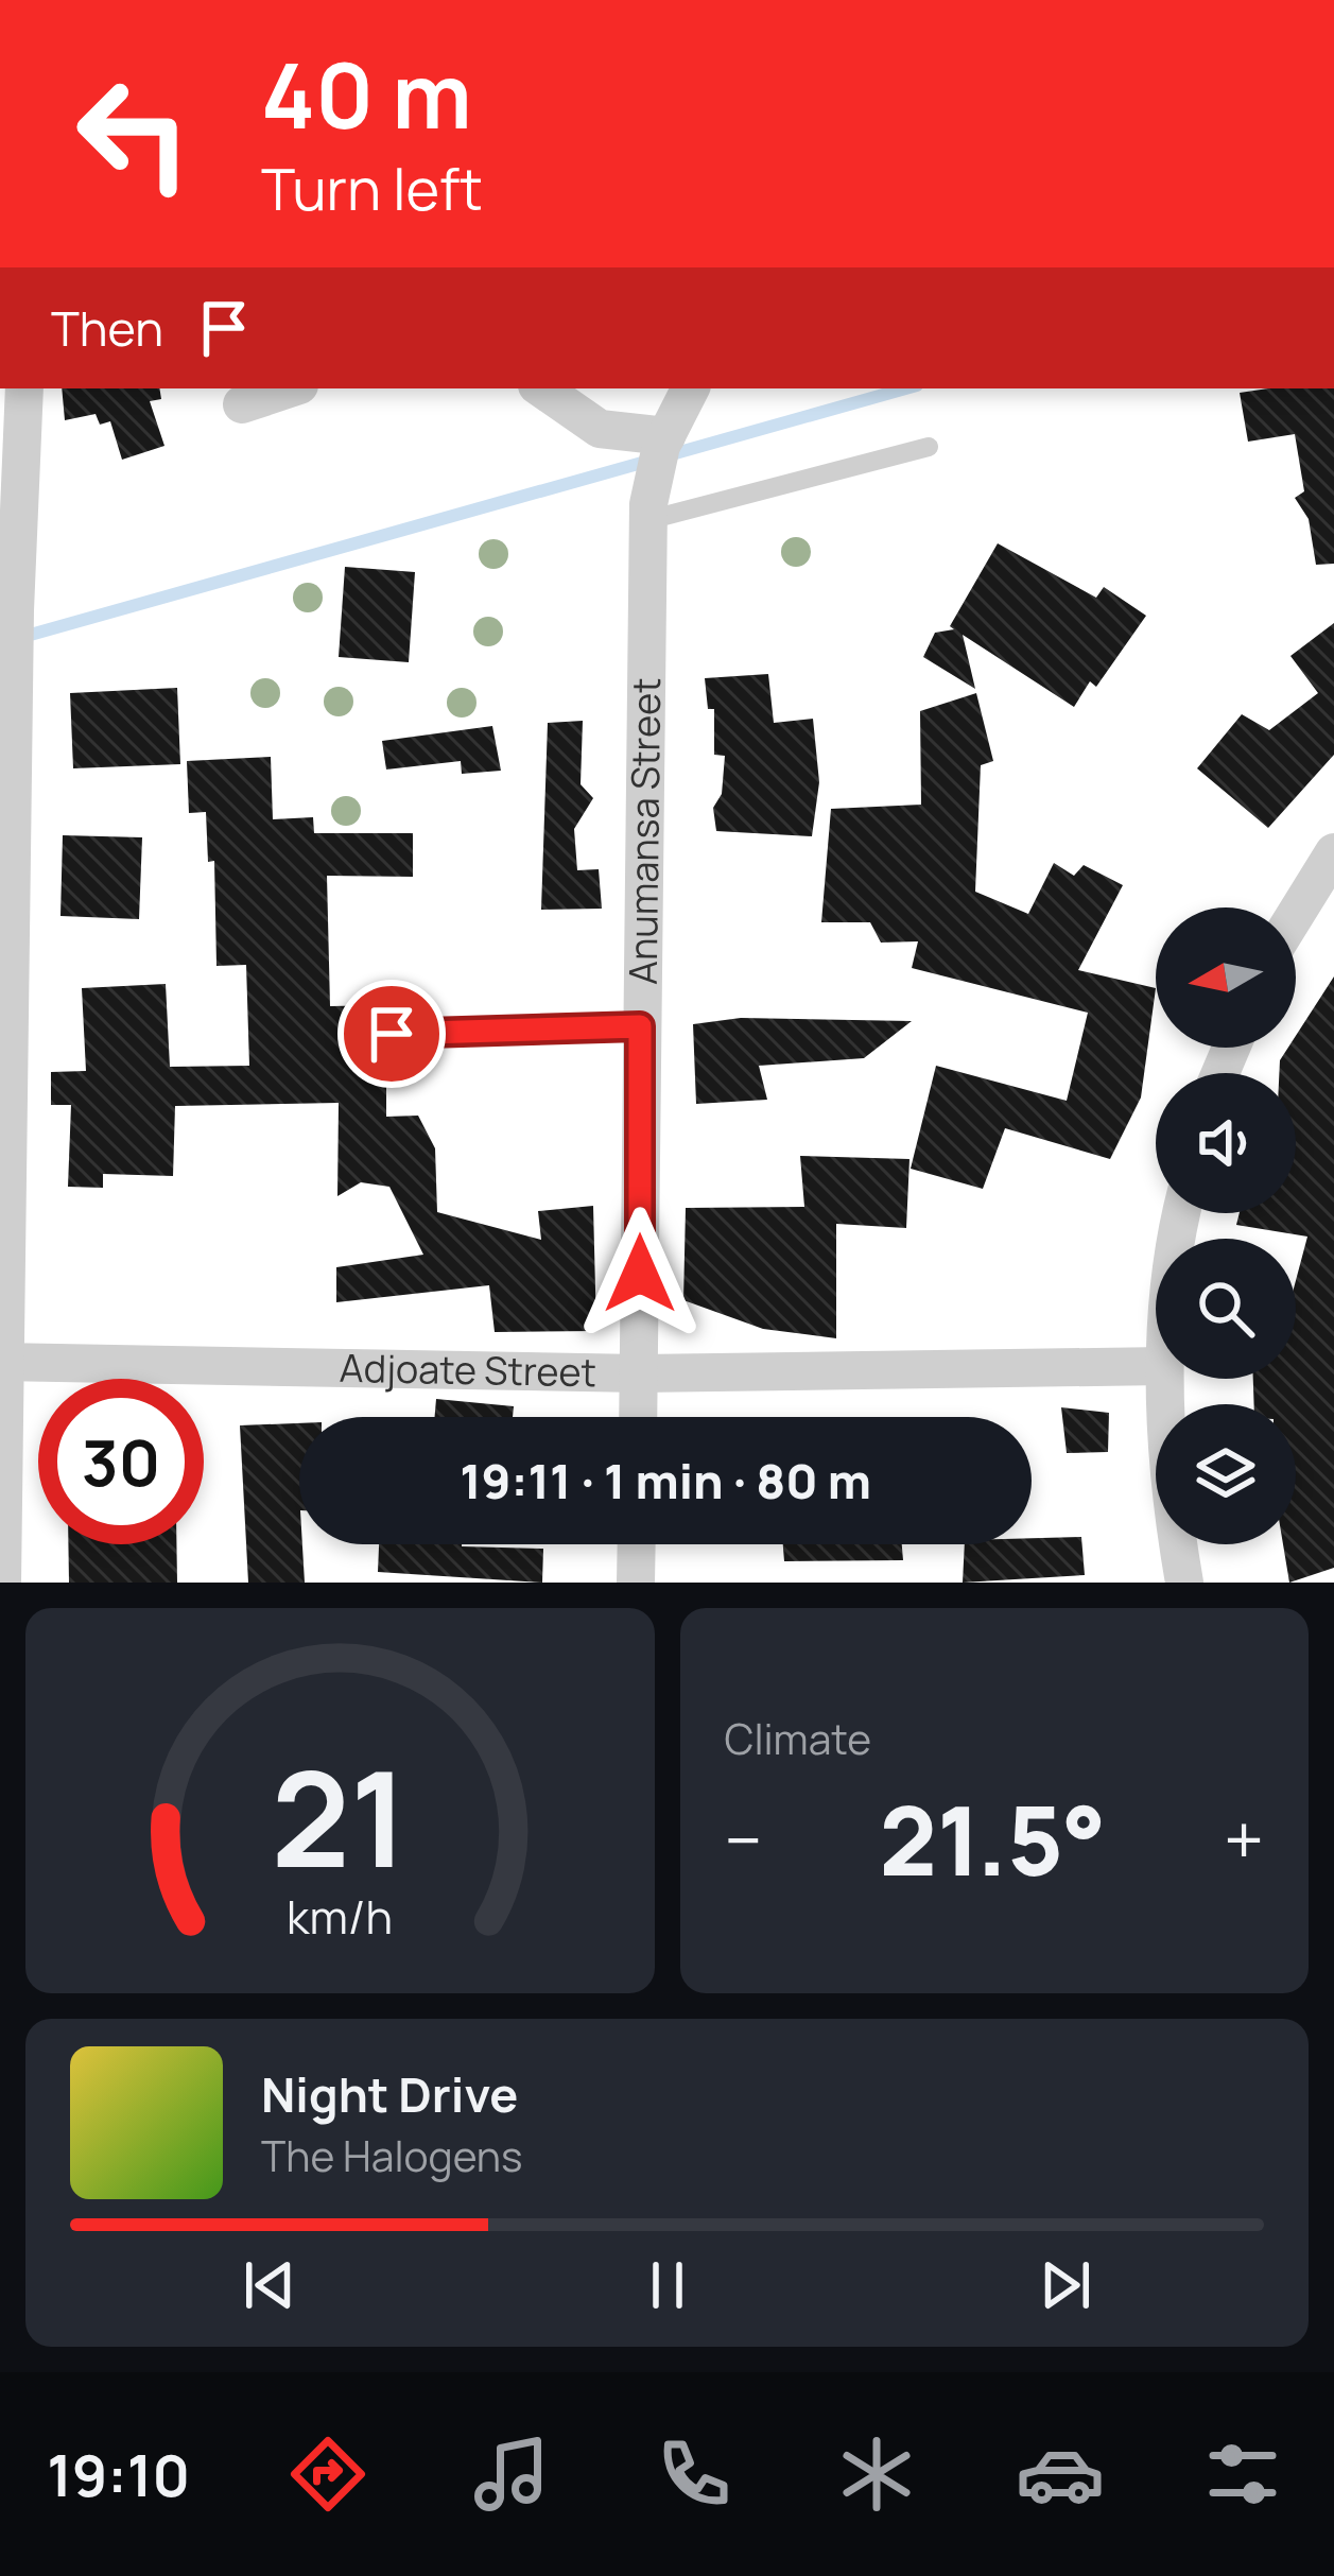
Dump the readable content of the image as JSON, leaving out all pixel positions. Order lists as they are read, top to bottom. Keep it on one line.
{"streets":{"street":["Anumansa Street","Adjoate Street"]},"crossings":[["Anumansa Street","Adjoate Street"]],"north":"left","page":{"turn":["40 m","Turn left"],"then":"Then","limit":"30","trip":"19:11 · 1 min · 80 m","tile":"Climate","heat":["−","21.5°","+"],"song":["Night Drive","The Halogens"],"tabs":"19:10","gauge":["21","km/h"]}}
